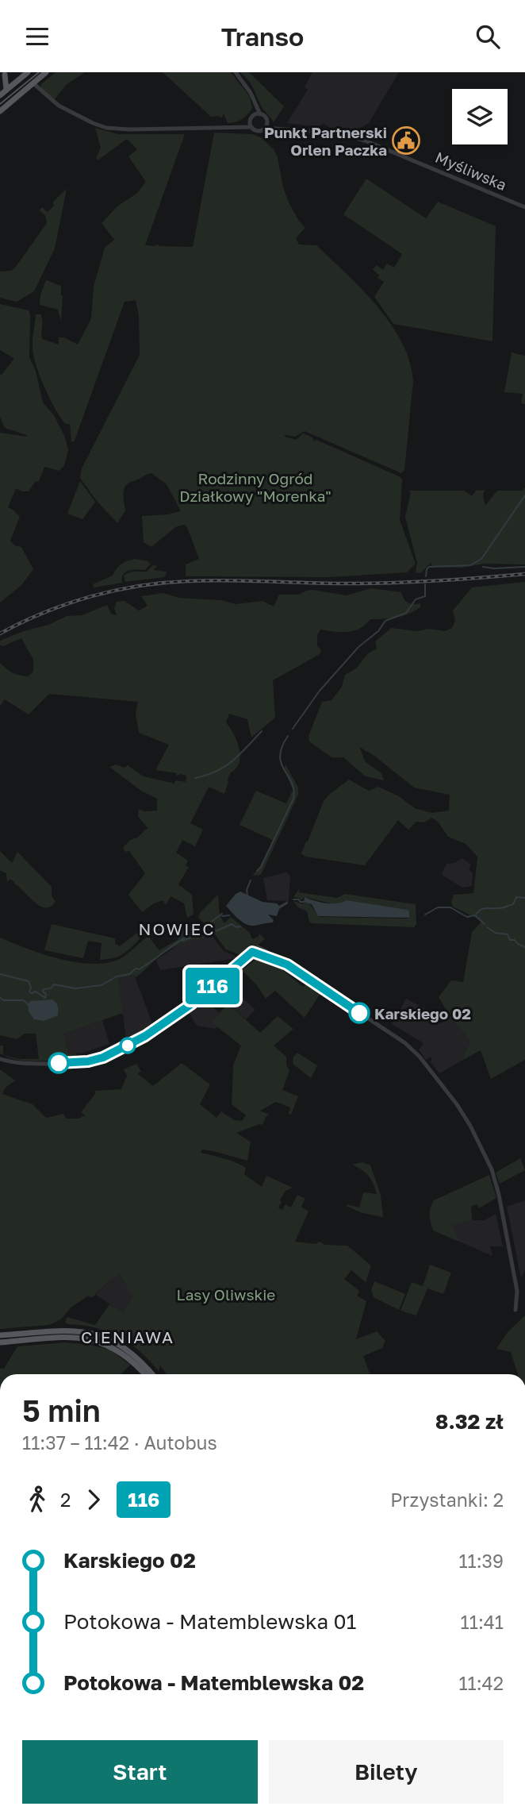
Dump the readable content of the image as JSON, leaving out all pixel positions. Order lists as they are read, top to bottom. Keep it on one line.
{"streets":{"street":["Myśliwska"]},"districts":["NOWIEC","CIENIAWA"],"parks":["Rodzinny Ogród Działkowy \"Morenka\"","Lasy Oliwskie"],"places":{"public building":["Punkt Partnerski Orlen Paczka"],"other":["Karskiego 02"]},"lines":["bus line 116"],"page":{"header":"Transo","on_map":"116","heading":["5 min","11:37 – 11:42 · Autobus","8.32 zł"],"legs":["2","116","Przystanki: 2"],"list":[{"name":"Karskiego 02","value":"11:39"},{"name":"Potokowa - Matemblewska 01","value":"11:41"},{"name":"Potokowa - Matemblewska 02","value":"11:42"}],"buttons":["Start","Bilety"]}}
